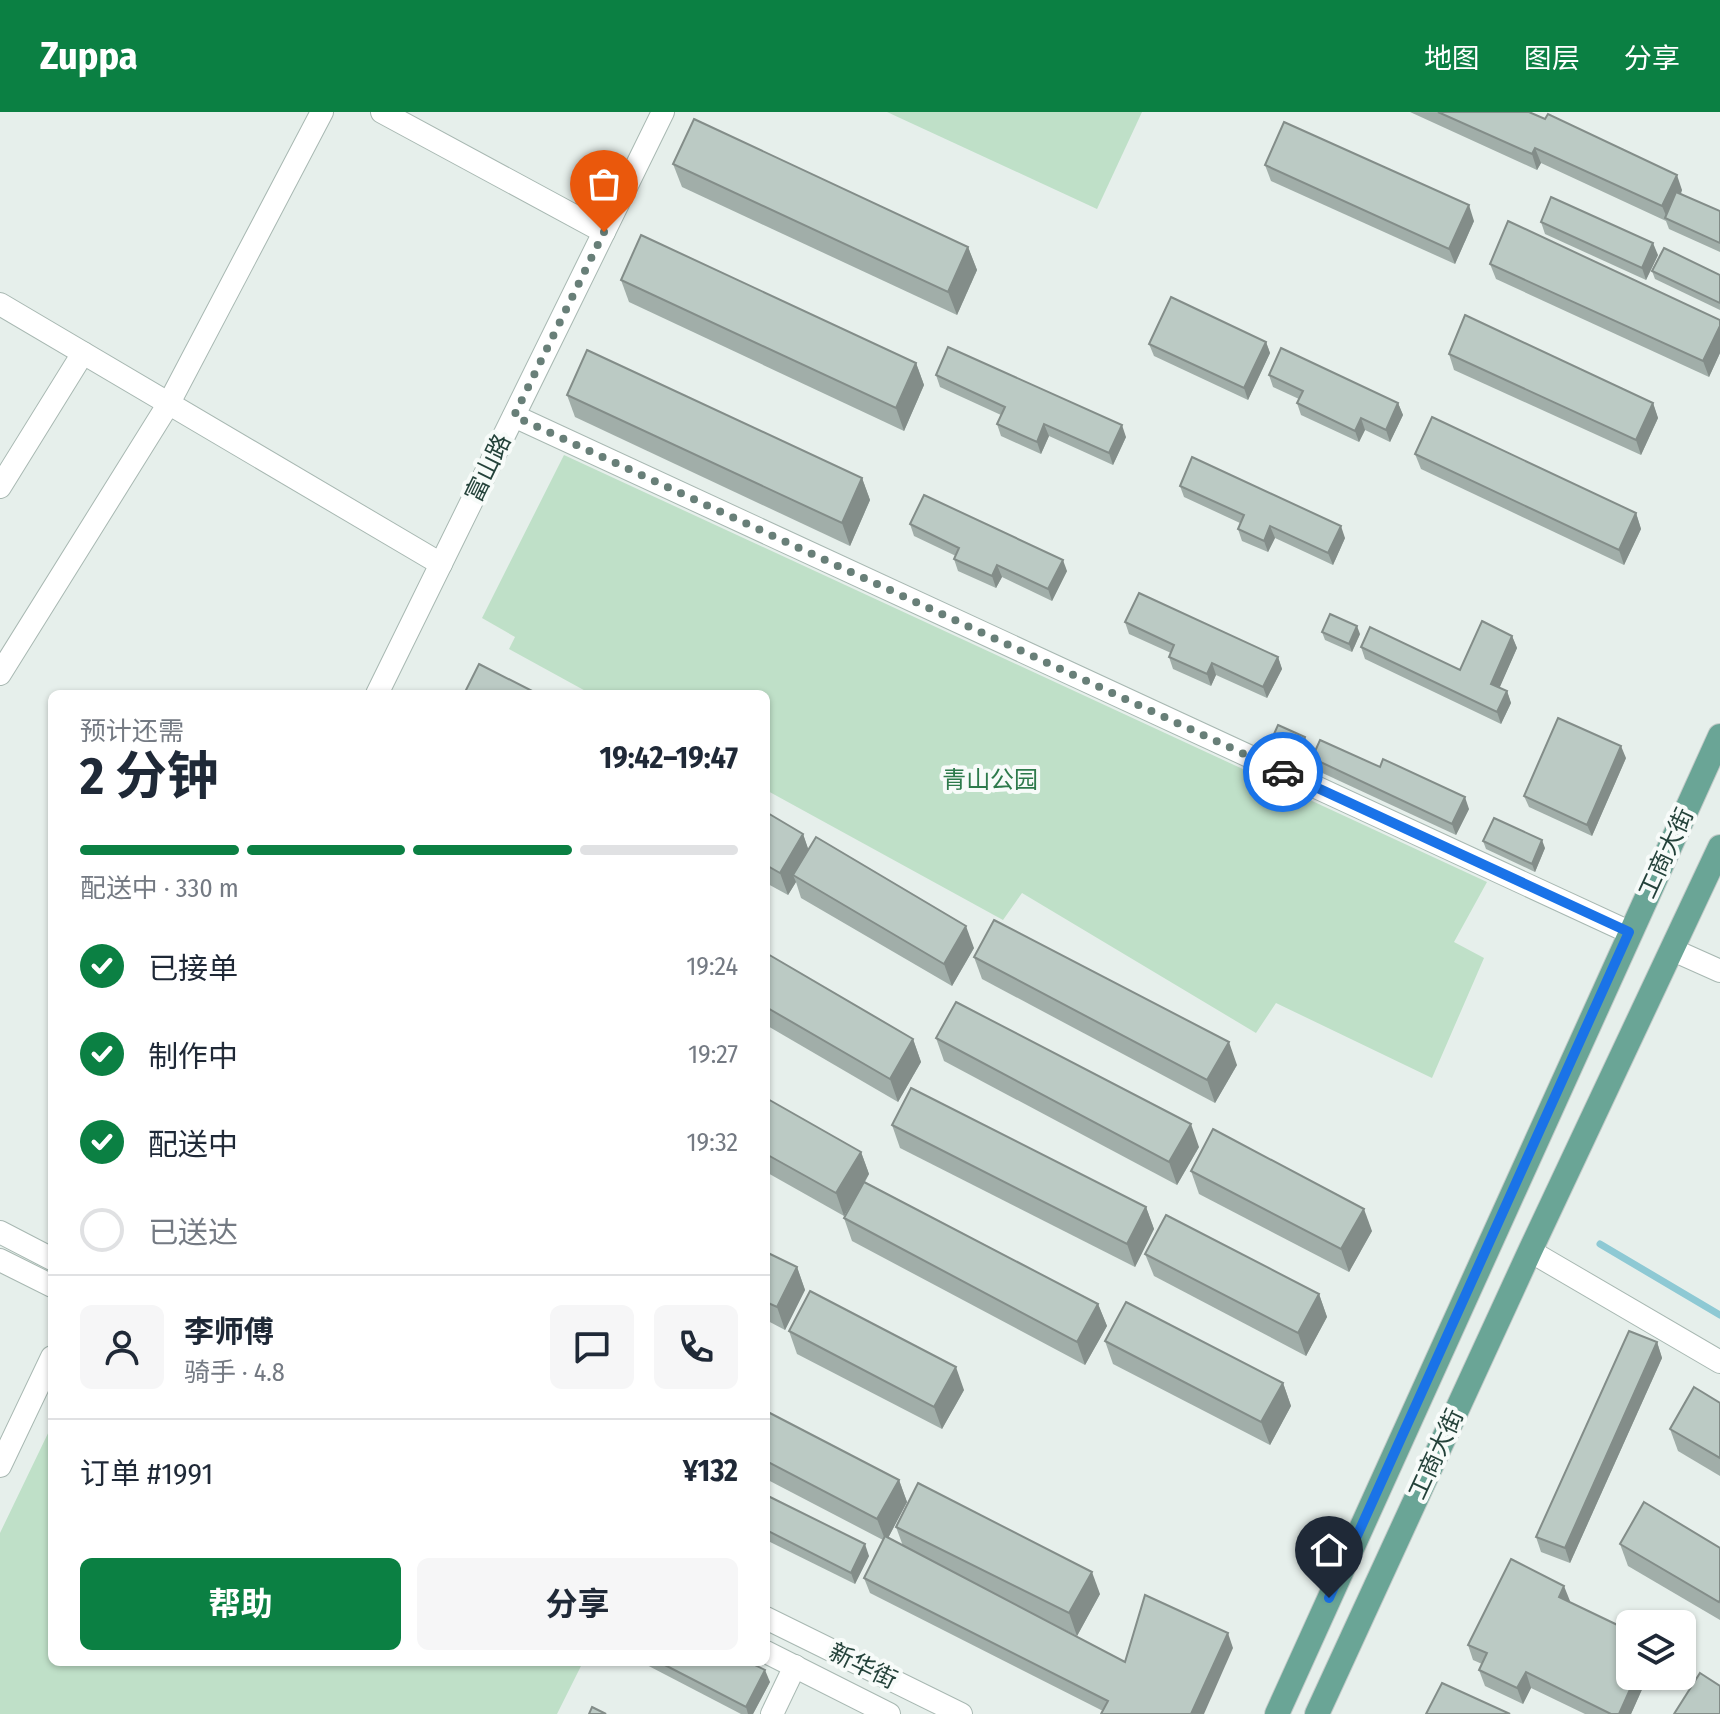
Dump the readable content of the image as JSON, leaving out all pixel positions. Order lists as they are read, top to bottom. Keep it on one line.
{"streets":{"main road":["工商大街"],"street":["富山路","新华街"]},"parks":["青山公园"],"page":{"header":"Zuppa","nav":["地图","图层","分享"],"heading":["2 分钟","预计还需","19:42–19:47"],"panel":["李师傅","骑手 · 4.8","订单 #1991","¥132"],"bar":"配送中 · 330 m","list":[["已接单","19:24"],["制作中","19:27"],["配送中","19:32"],"已送达"],"buttons":["帮助","分享"]}}
